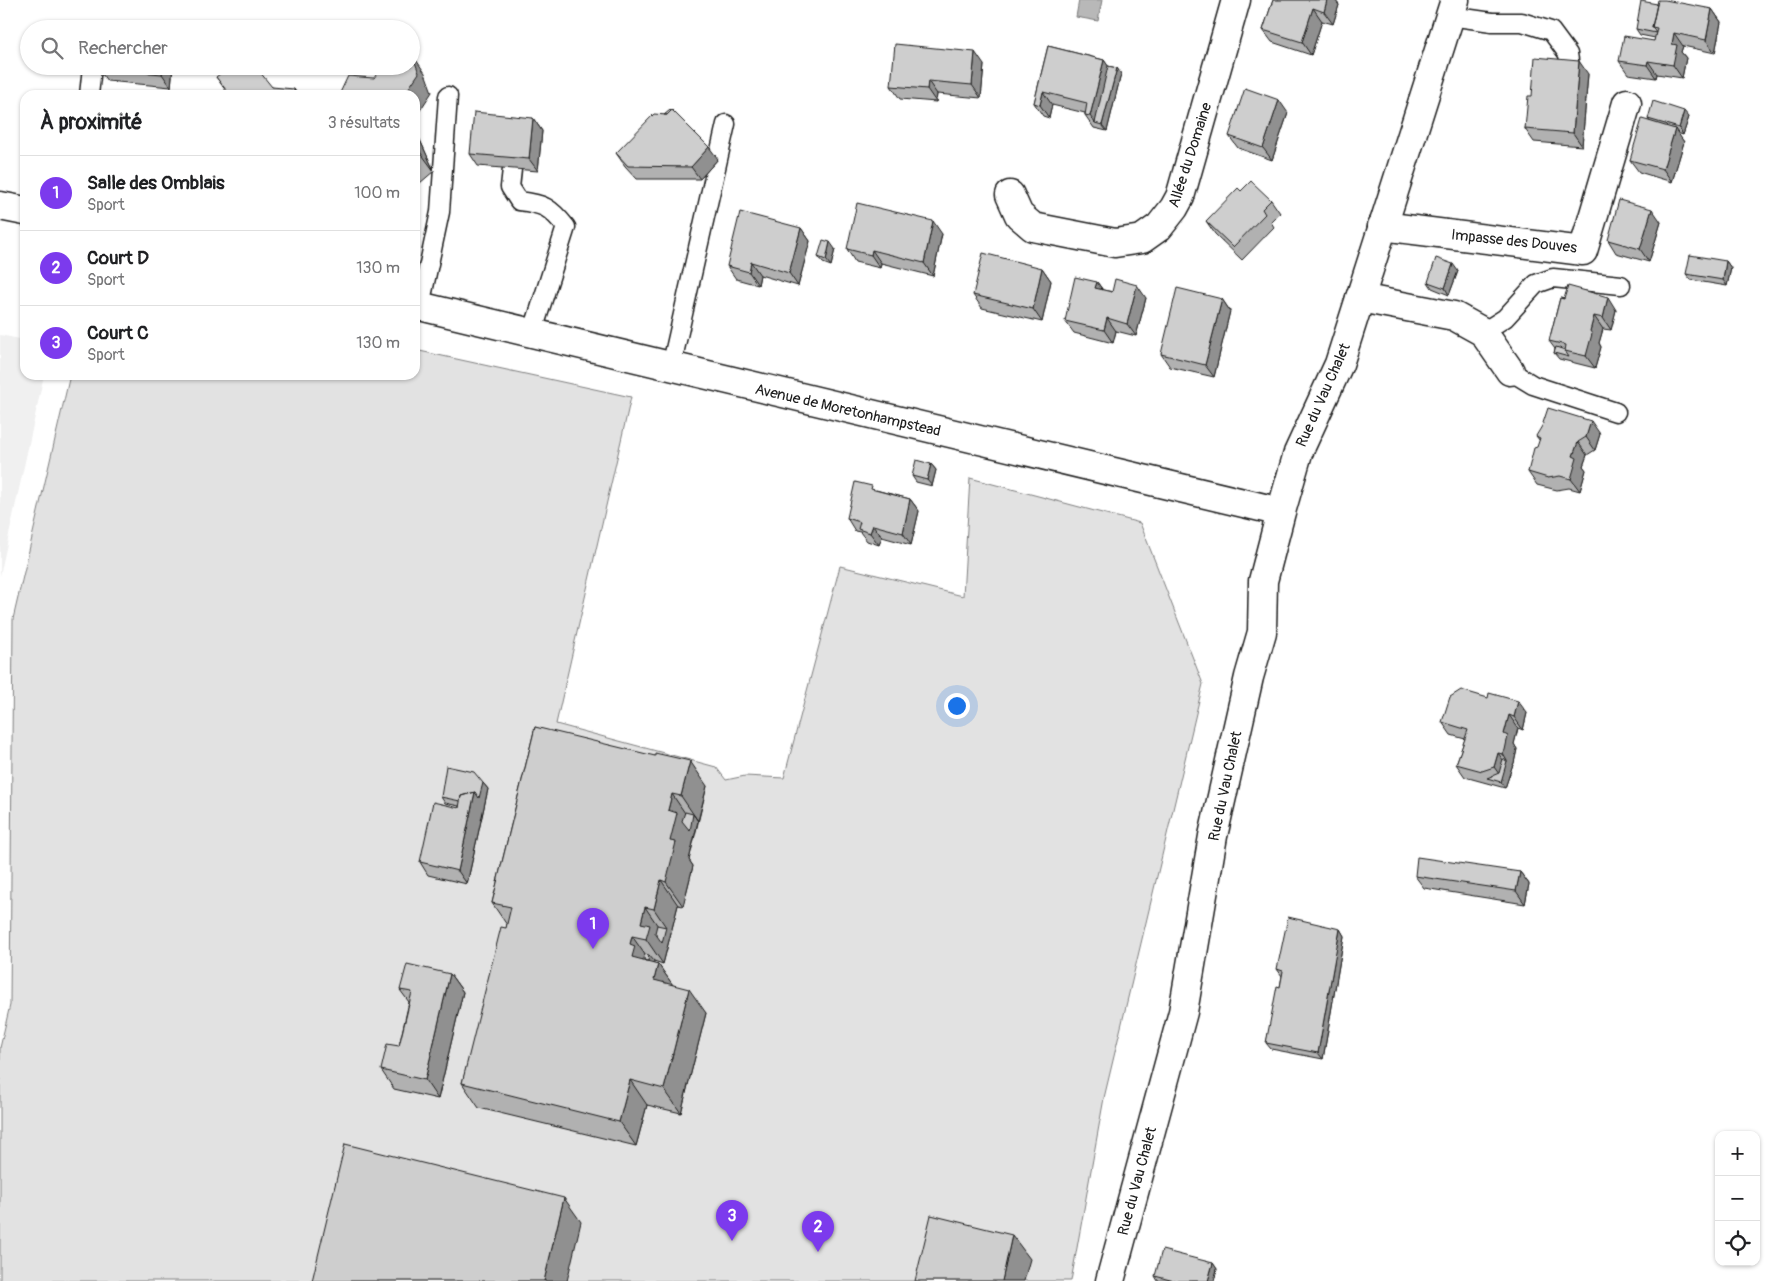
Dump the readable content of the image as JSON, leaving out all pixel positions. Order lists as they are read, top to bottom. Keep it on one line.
{"streets":{"street":["Allée du Domaine","Impasse des Douves","Rue du Vau Chalet","Avenue de Moretonhampstead"]},"crossings":[["Impasse des Douves","Rue du Vau Chalet"],["Rue du Vau Chalet","Avenue de Moretonhampstead"]],"page":{"search":"Rechercher","heading":["À proximité","3 résultats"],"list":[{"mark":"1","name":"Salle des Omblais","note":"Sport","value":"100 m"},{"mark":"2","name":"Court D","note":"Sport","value":"130 m"},{"mark":"3","name":"Court C","note":"Sport","value":"130 m"}],"pins":["1","3","2"],"map_buttons":["+","−"]}}
